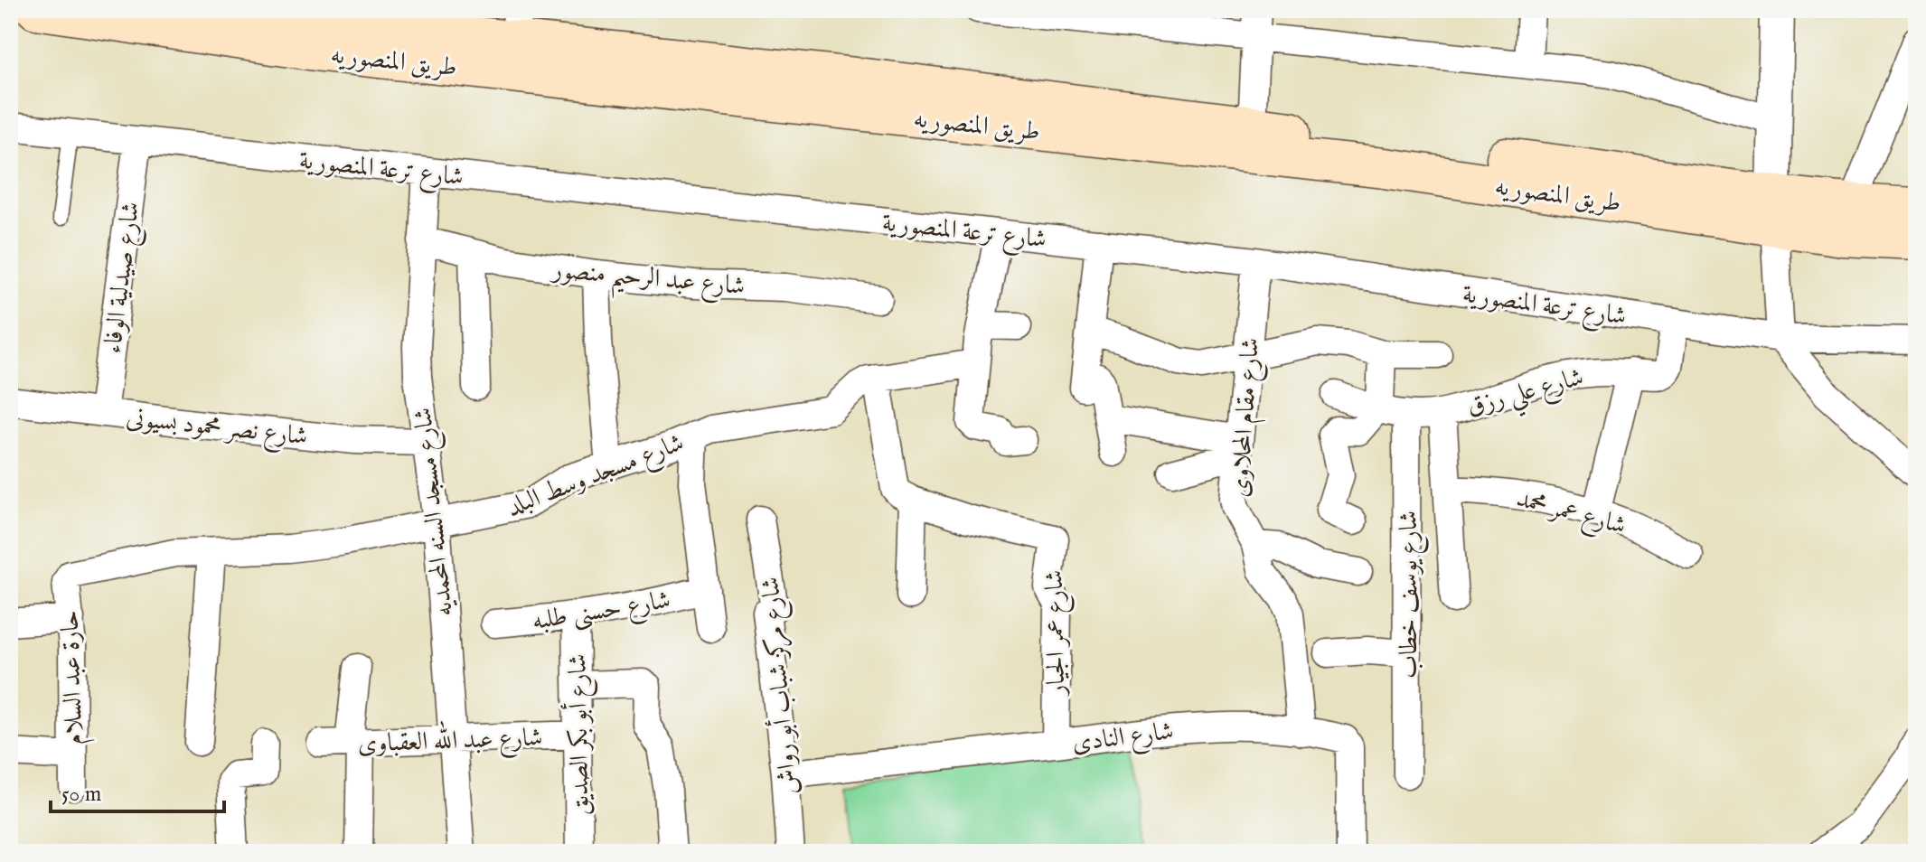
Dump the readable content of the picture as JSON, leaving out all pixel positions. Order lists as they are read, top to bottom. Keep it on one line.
{"streets":{"main road":["طريق المنصوريه"],"street":["شارع ترعة المنصورية","شارع عبد الرحيم منصور","شارع صيدلية الوفاء","شارع علي رزق","شارع مقام المحلاوى","شارع نصر محمود بسيونى","شارع مسجد وسط البلد","شارع عمر محمد","شارع مسجد السنه المحمديه","شارع يوسف خطاب","شارع حسنى طلبه","شارع عمر الجيار","حارة عبد السلام","شارع مركز شباب أبو رواش","شارع أبو بكر الصديق","شارع النادى","شارع عبد الله العقباوى"]},"crossings":[["شارع ترعة المنصورية","شارع صيدلية الوفاء"],["شارع ترعة المنصورية","شارع علي رزق"],["شارع ترعة المنصورية","شارع مقام المحلاوى"],["شارع ترعة المنصورية","شارع مسجد السنه المحمديه"],["شارع عبد الرحيم منصور","شارع مسجد السنه المحمديه"],["شارع صيدلية الوفاء","شارع نصر محمود بسيونى"],["شارع علي رزق","شارع يوسف خطاب"],["شارع مقام المحلاوى","شارع النادى"],["شارع نصر محمود بسيونى","شارع مسجد السنه المحمديه"],["شارع مسجد وسط البلد","شارع مسجد السنه المحمديه"],["شارع مسجد وسط البلد","حارة عبد السلام"],["شارع مسجد السنه المحمديه","شارع عبد الله العقباوى"],["شارع حسنى طلبه","شارع أبو بكر الصديق"],["شارع عمر الجيار","شارع النادى"],["شارع مركز شباب أبو رواش","شارع النادى"],["شارع أبو بكر الصديق","شارع عبد الله العقباوى"]],"scale_bar":"50 m"}
